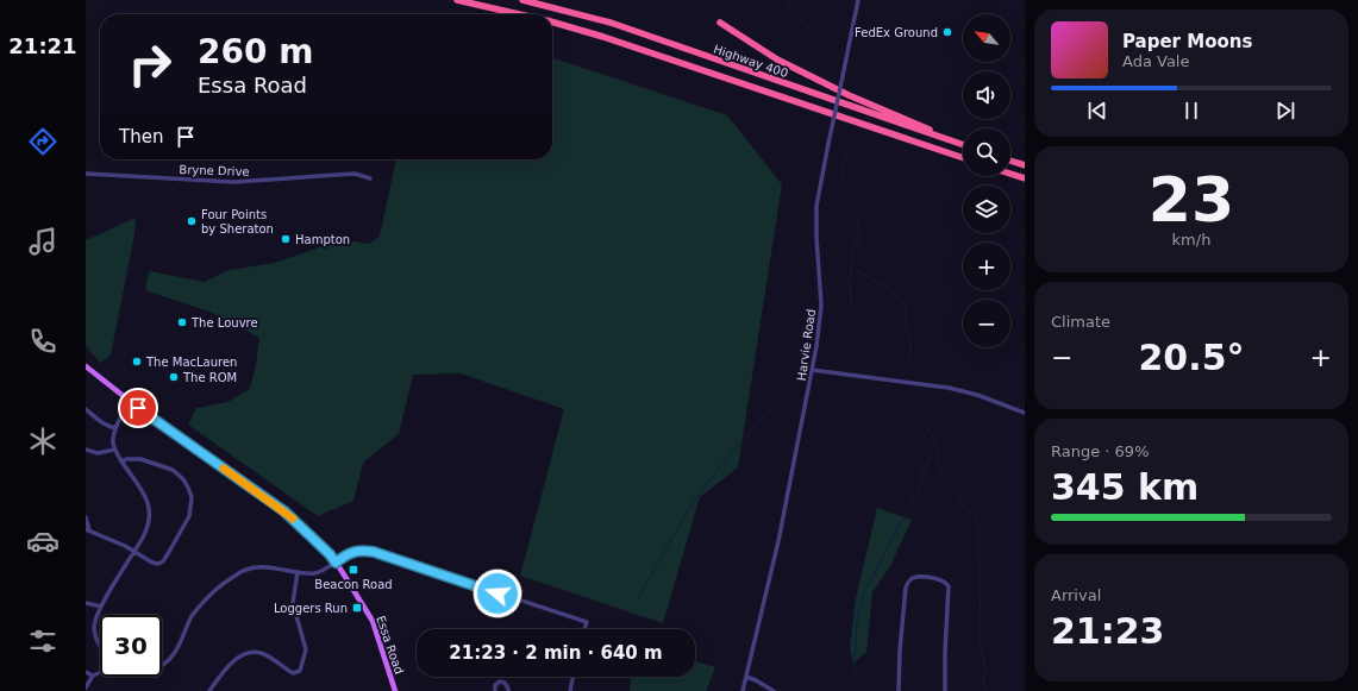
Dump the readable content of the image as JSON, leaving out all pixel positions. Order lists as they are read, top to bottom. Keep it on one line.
{"streets":{"highway":["Highway 400"],"main road":["Essa Road"],"street":["Bryne Drive","Harvie Road"]},"places":{"other":["FedEx Ground","Four Points by Sheraton","Hampton","The Louvre","The MacLauren","The ROM"],"transit":["Beacon Road","Loggers Run"]},"north":"top left","page":{"tabs":"21:21","map_buttons":["+","−"],"turn":["260 m","Essa Road"],"song":["Paper Moons","Ada Vale"],"then":"Then","tile":[["23","km/h"],"Climate",["Range · 69%","345 km"],["Arrival","21:23"]],"heat":["−","20.5°","+"],"limit":"30","trip":"21:23 · 2 min · 640 m"}}
